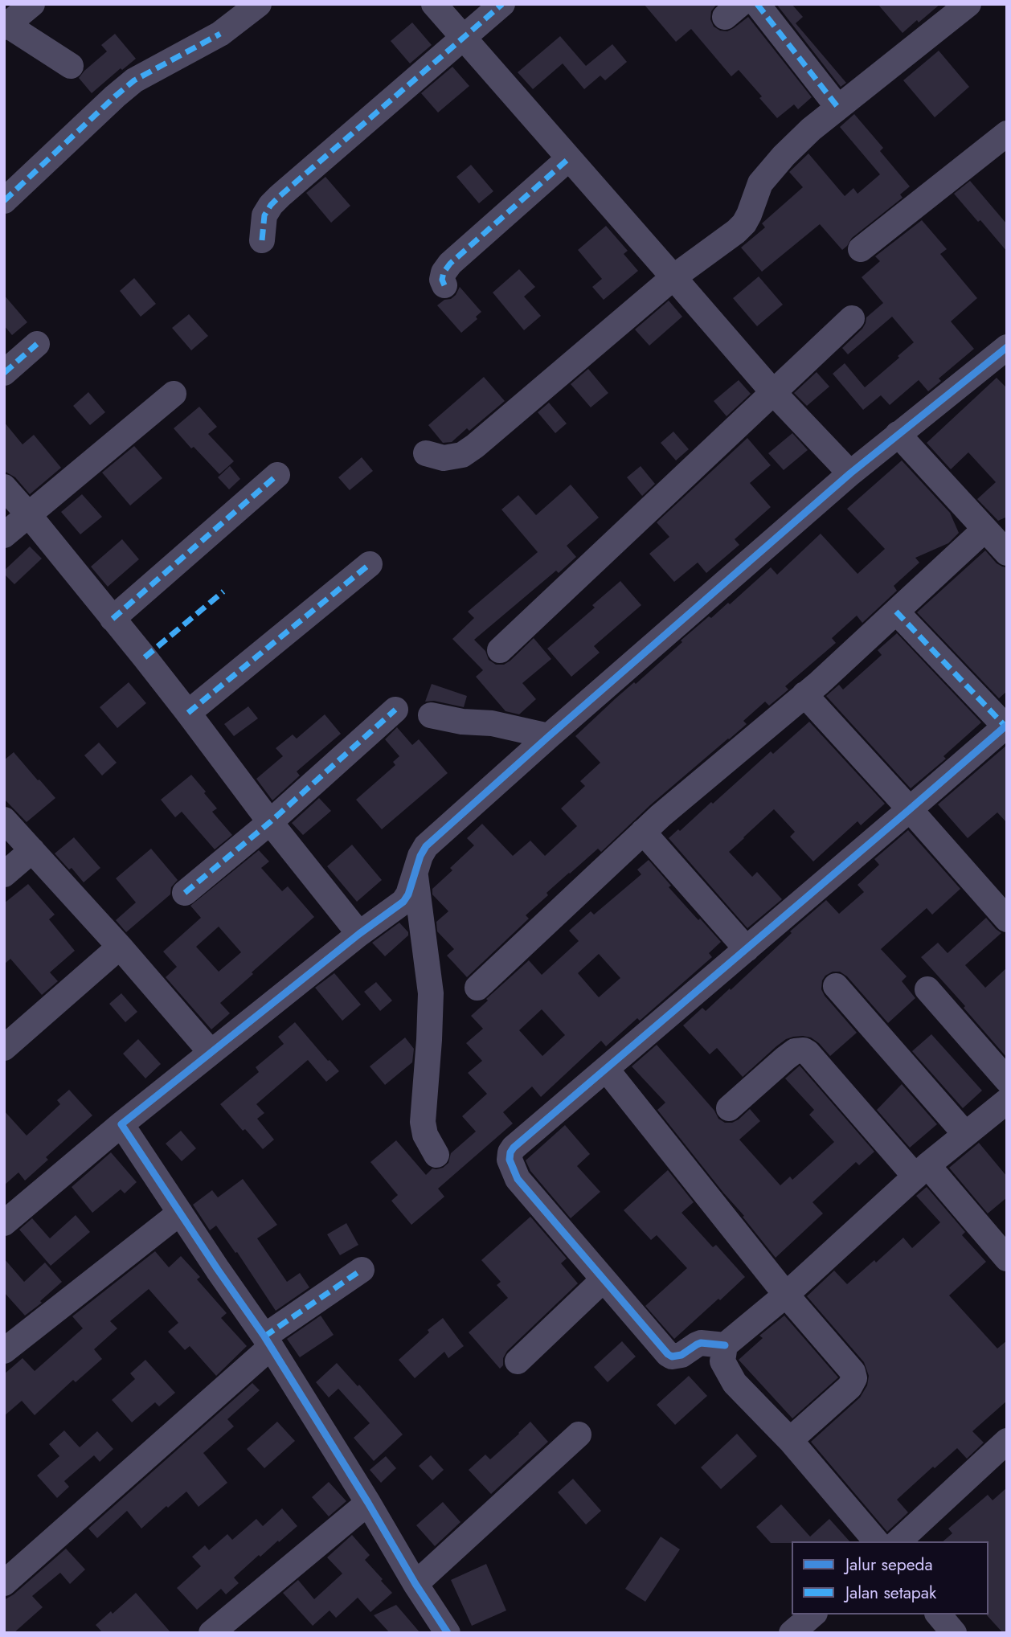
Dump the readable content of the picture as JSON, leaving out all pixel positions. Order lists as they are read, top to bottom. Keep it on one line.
{"legend":["Jalur sepeda","Jalan setapak"]}
